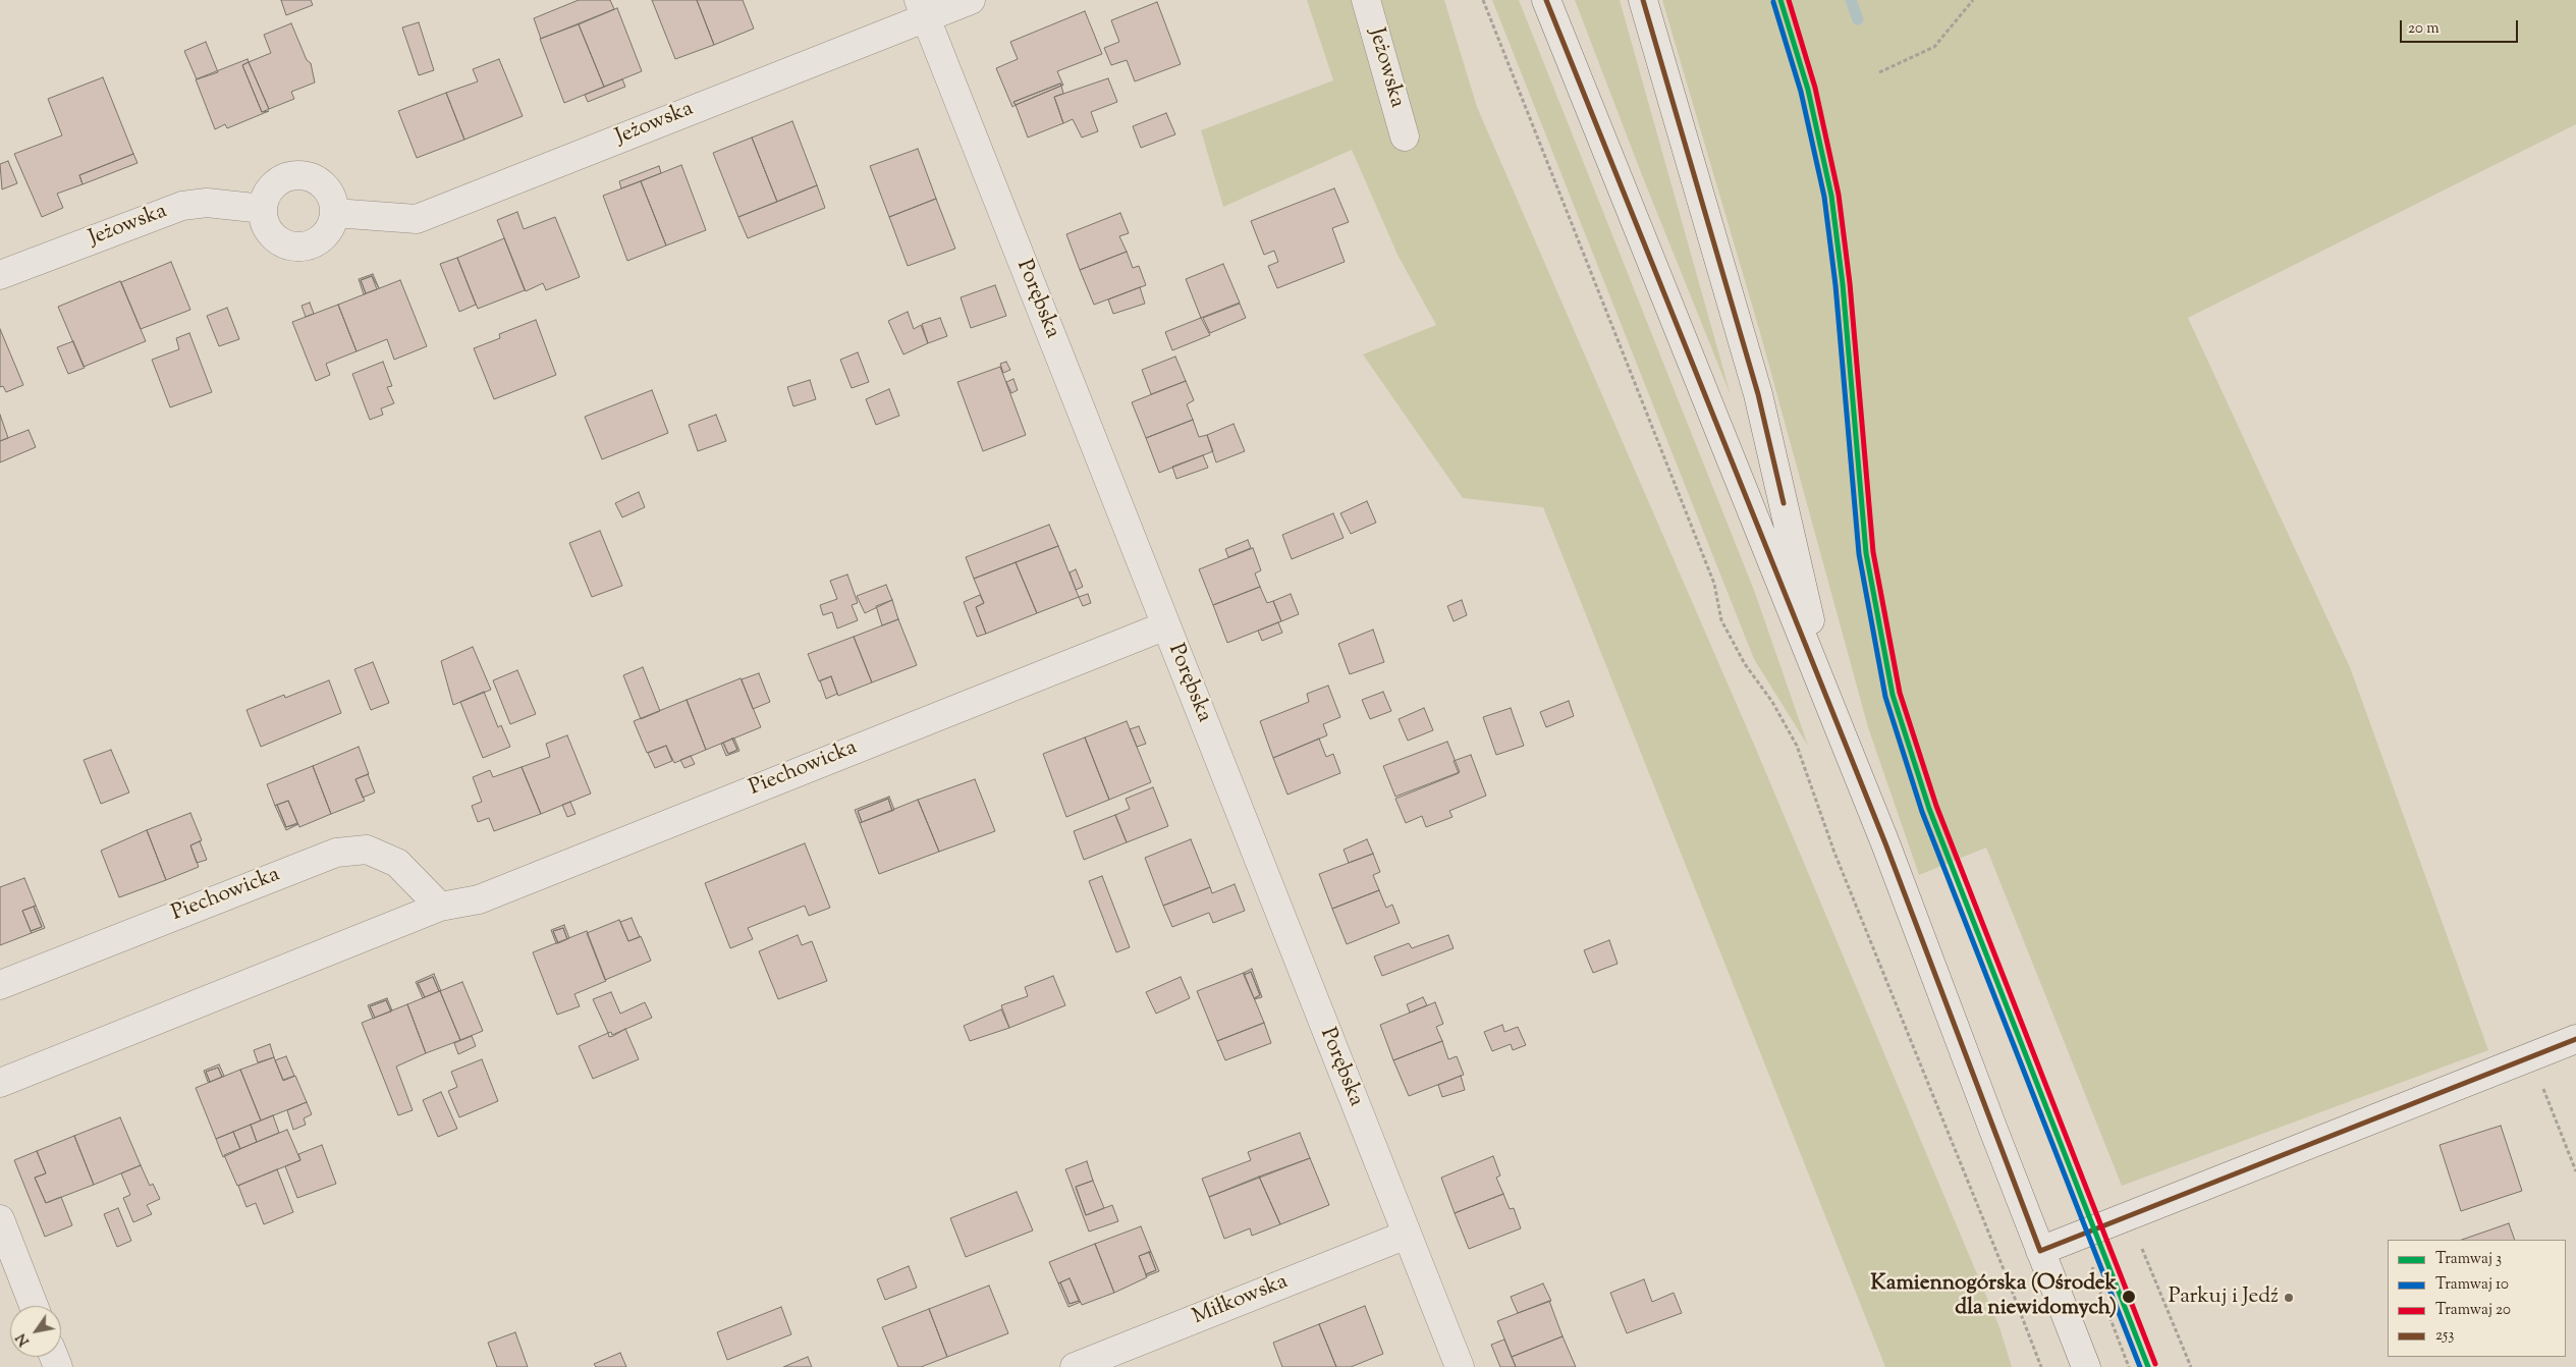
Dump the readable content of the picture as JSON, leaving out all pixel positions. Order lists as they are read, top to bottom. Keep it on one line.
{"streets":{"street":["Jeżowska","Porębska","Piechowicka","Miłkowska"]},"crossings":[["Jeżowska","Porębska"],["Porębska","Piechowicka"],["Porębska","Miłkowska"]],"places":["Kamiennogórska (Ośrodek dla niewidomych)","Parkuj i Jedź"],"lines":["tram line 3","tram line 20","transit line 253","tram line 10"],"legend":["Tramwaj 3","Tramwaj 10","Tramwaj 20","253"],"scale_bar":"20 m","north":"bottom left"}
